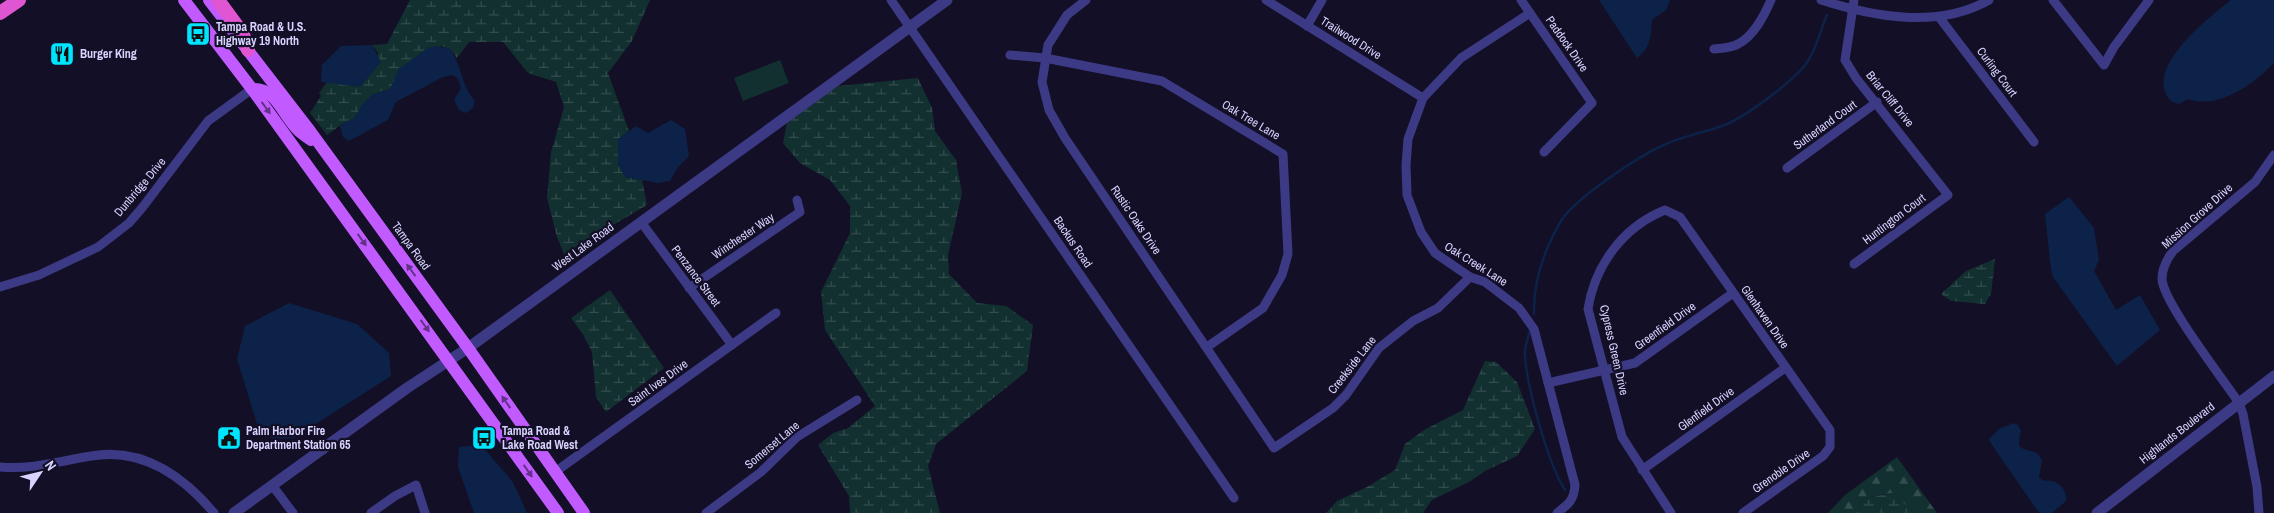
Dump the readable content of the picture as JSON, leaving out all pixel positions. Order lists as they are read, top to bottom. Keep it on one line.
{"streets":{"main road":["Tampa Road"],"street":["Trailwood Drive","Paddock Drive","Curling Court","Briar Cliff Drive","Oak Tree Lane","Sutherland Court","Dunbridge Drive","Mission Grove Drive","Huntington Court","Rustic Oaks Drive","Winchester Way","Backus Road","West Lake Road","Oak Creek Lane","Penzance Street","Glenhaven Drive","Greenfield Drive","Cypress Green Drive","Creekside Lane","Saint Ives Drive","Glenfield Drive","Highlands Boulevard","Somerset Lane","Grenoble Drive"]},"crossings":[["Trailwood Drive","Oak Creek Lane"],["Paddock Drive","Oak Creek Lane"],["Briar Cliff Drive","Sutherland Court"],["Briar Cliff Drive","Huntington Court"],["Oak Tree Lane","Rustic Oaks Drive"],["Mission Grove Drive","Highlands Boulevard"],["Rustic Oaks Drive","Creekside Lane"],["Winchester Way","Penzance Street"],["Backus Road","West Lake Road"],["Tampa Road","West Lake Road"],["Tampa Road","Saint Ives Drive"],["West Lake Road","Penzance Street"],["Oak Creek Lane","Greenfield Drive"],["Oak Creek Lane","Creekside Lane"],["Penzance Street","Saint Ives Drive"],["Glenhaven Drive","Greenfield Drive"],["Glenhaven Drive","Cypress Green Drive"],["Glenhaven Drive","Glenfield Drive"],["Glenhaven Drive","Grenoble Drive"],["Greenfield Drive","Cypress Green Drive"],["Cypress Green Drive","Glenfield Drive"]],"places":{"bus stop":["Tampa Road & U.S. Highway 19 North","Tampa Road & Lake Road West"],"restaurant":["Burger King"],"public building":["Palm Harbor Fire Department Station 65"]},"north":"top right"}
